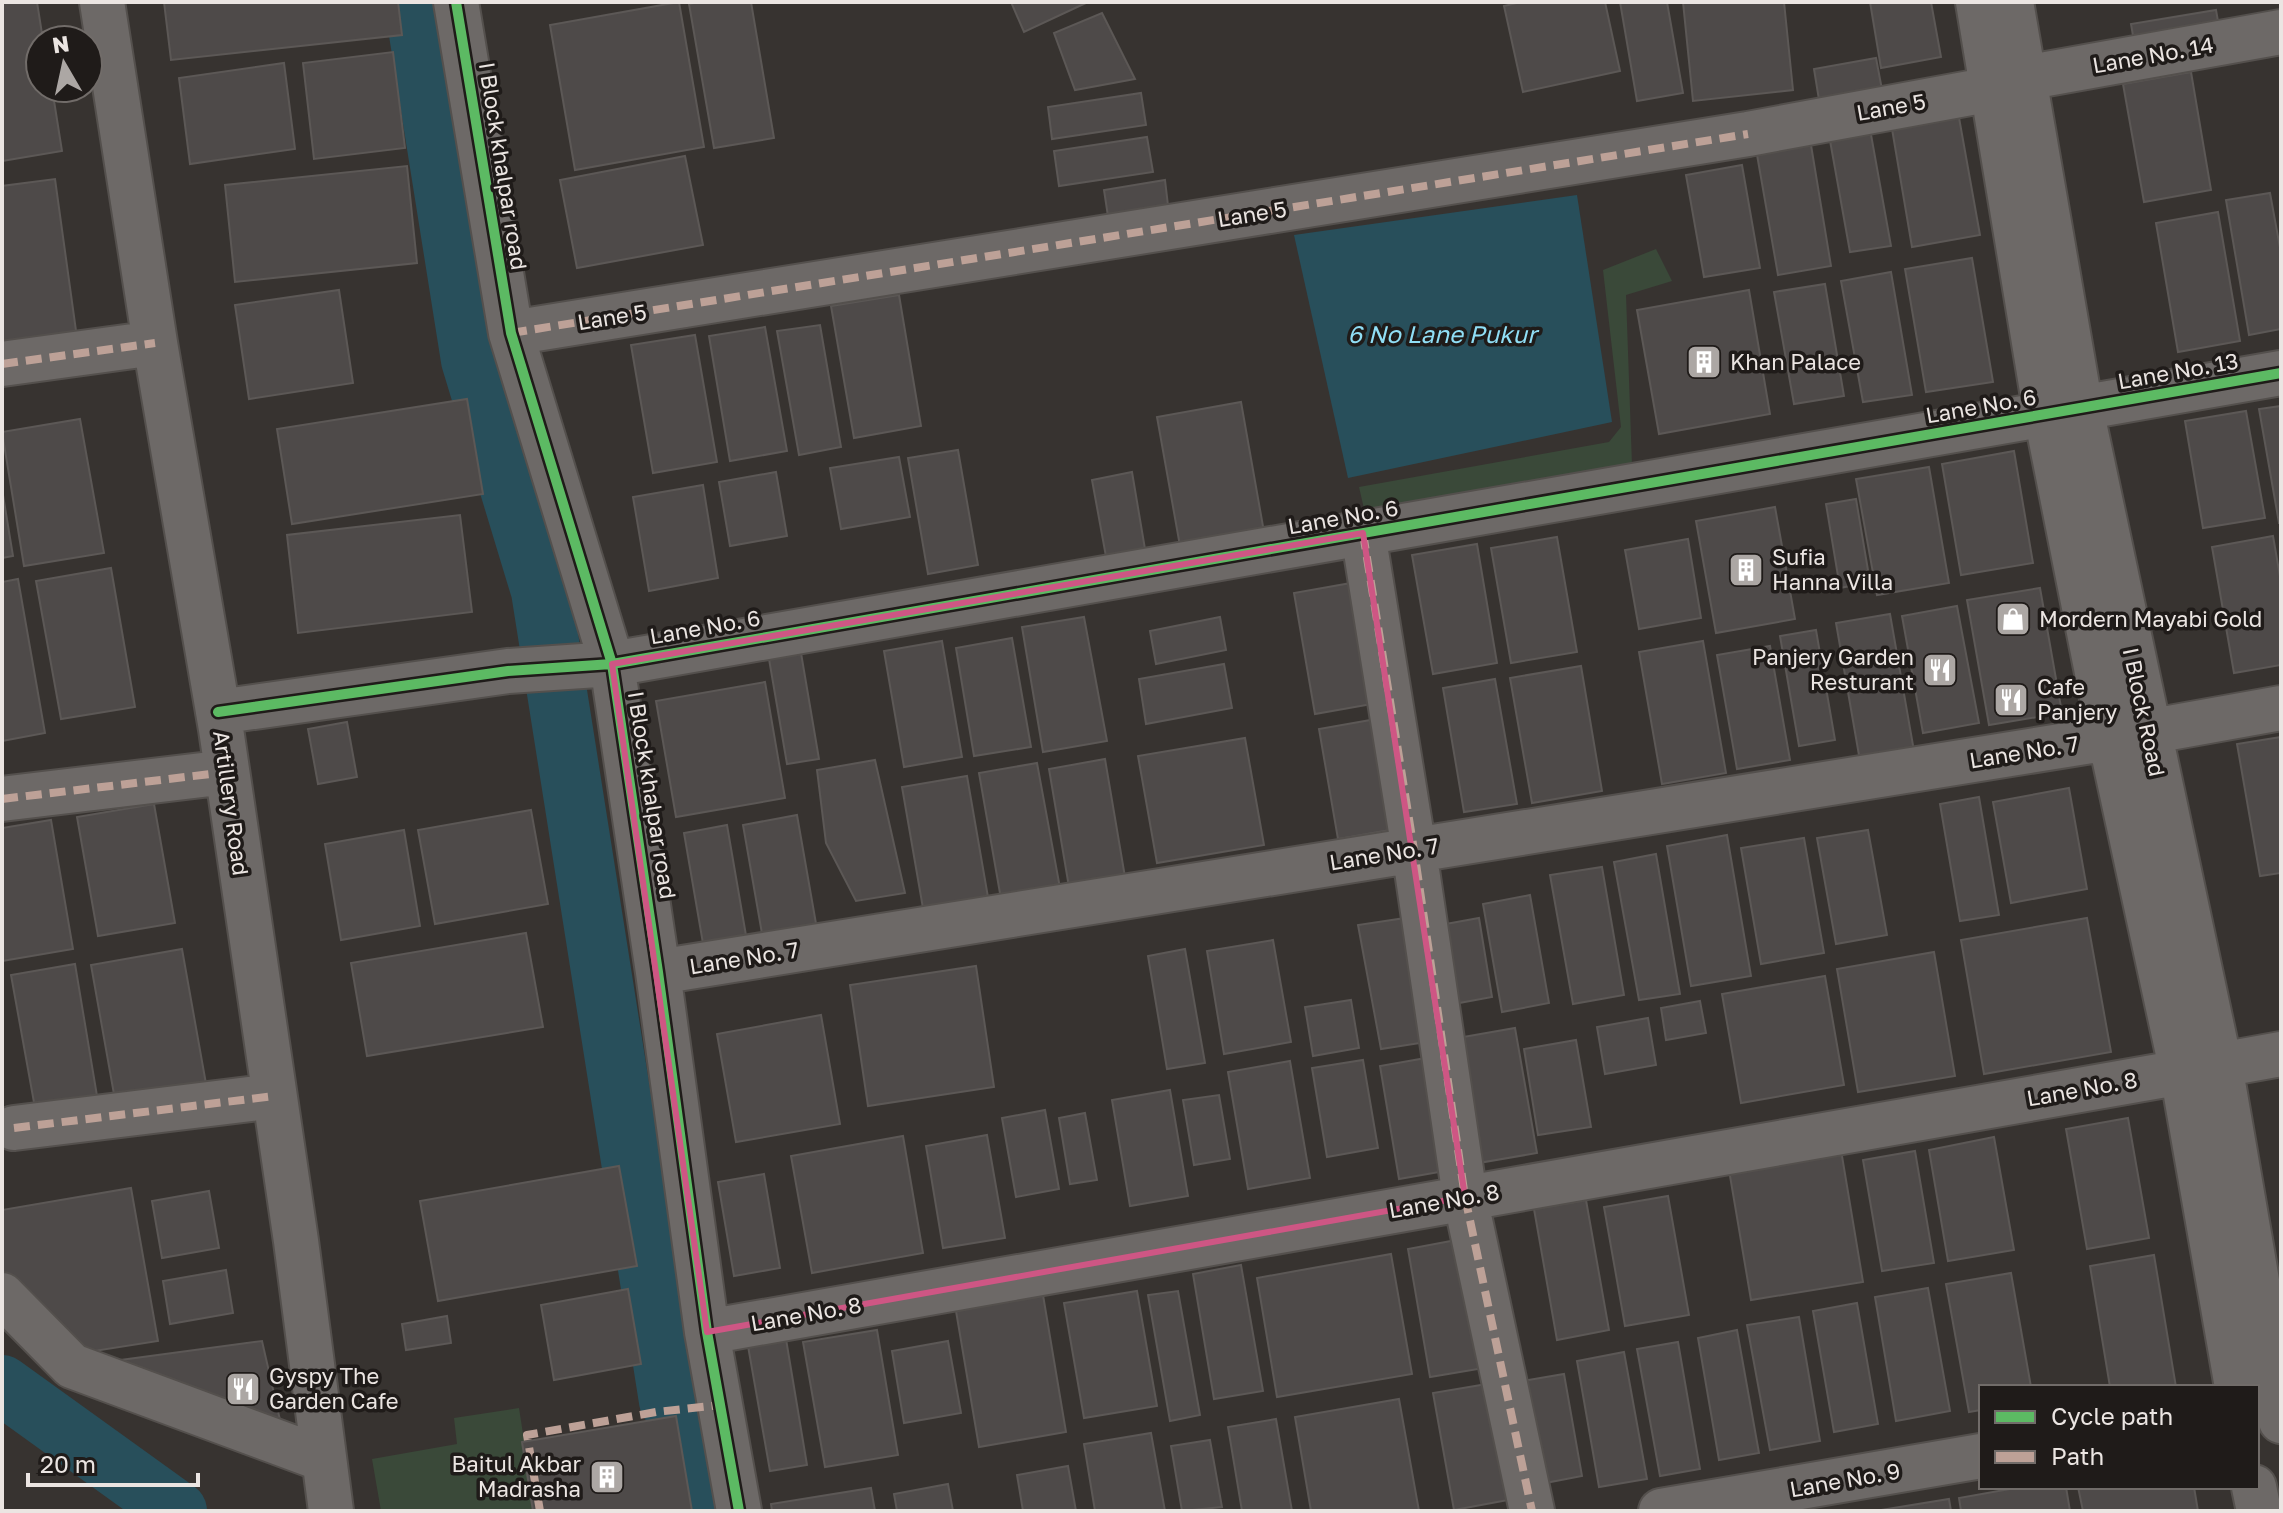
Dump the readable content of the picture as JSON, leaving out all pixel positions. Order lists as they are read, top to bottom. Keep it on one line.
{"streets":{"street":["Lane No. 14","Lane 5","I Block khalpar road","Lane No. 13","Lane No. 6","I Block Road","Lane No. 7","Artillery Road","Lane No. 8","Lane No. 9"]},"crossings":[["Lane No. 14","Lane 5"],["Lane No. 14","I Block Road"],["Lane 5","I Block khalpar road"],["Lane 5","I Block Road"],["I Block khalpar road","Lane No. 6"],["I Block khalpar road","Lane No. 7"],["I Block khalpar road","Lane No. 8"],["Lane No. 13","Lane No. 6"],["Lane No. 13","I Block Road"],["Lane No. 6","I Block Road"],["Lane No. 6","Artillery Road"],["I Block Road","Lane No. 7"],["I Block Road","Lane No. 8"]],"water":["6 No Lane Pukur"],"places":{"building":["Khan Palace","Sufia Hanna Villa","Baitul Akbar Madrasha"],"shop":["Mordern Mayabi Gold"],"restaurant":["Panjery Garden Resturant","Cafe Panjery","Gyspy The Garden Cafe"]},"legend":["Cycle path","Path"],"scale_bar":"20 m","north":"top"}
